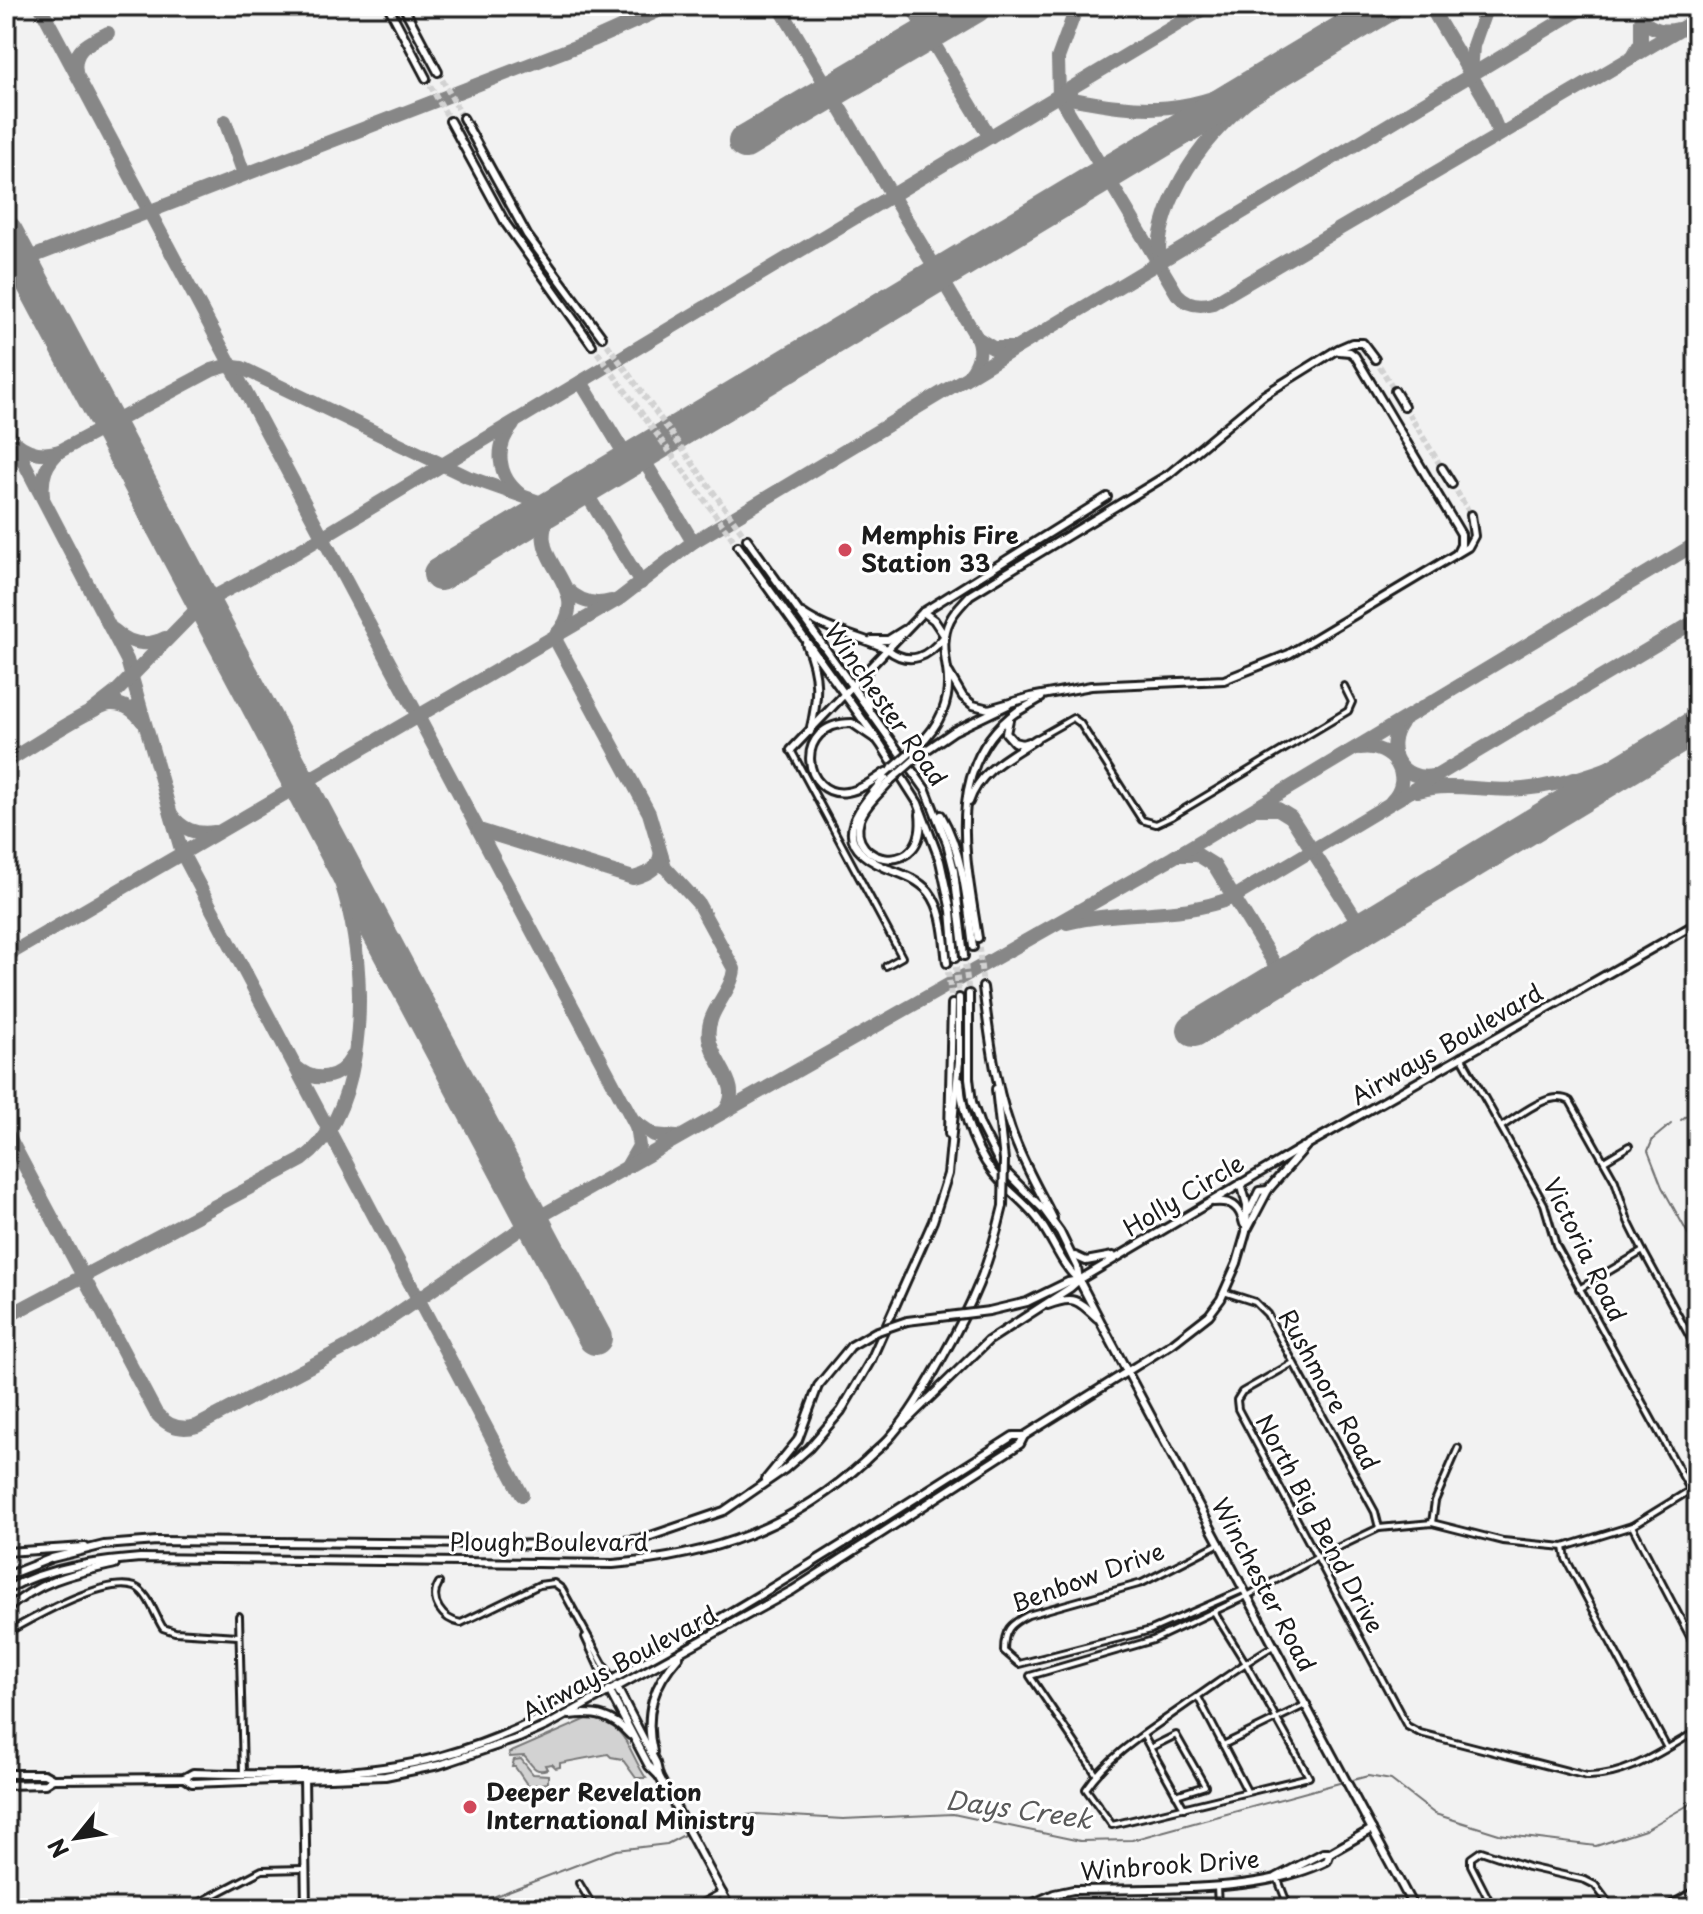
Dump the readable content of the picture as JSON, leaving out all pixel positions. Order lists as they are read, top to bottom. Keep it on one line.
{"streets":{"main road":["Winchester Road","Airways Boulevard","Holly Circle","Plough Boulevard","Winbrook Drive"],"street":["Victoria Road","Rushmore Road","North Big Bend Drive","Benbow Drive"]},"crossings":[["Winchester Road","Airways Boulevard"],["Winchester Road","Holly Circle"],["Winchester Road","Benbow Drive"],["Winchester Road","Winbrook Drive"],["Airways Boulevard","Holly Circle"],["Airways Boulevard","Victoria Road"],["Airways Boulevard","Rushmore Road"],["Rushmore Road","North Big Bend Drive"]],"water":["Days Creek"],"places":["Memphis Fire Station 33","Deeper Revelation International Ministry"],"north":"bottom left"}
